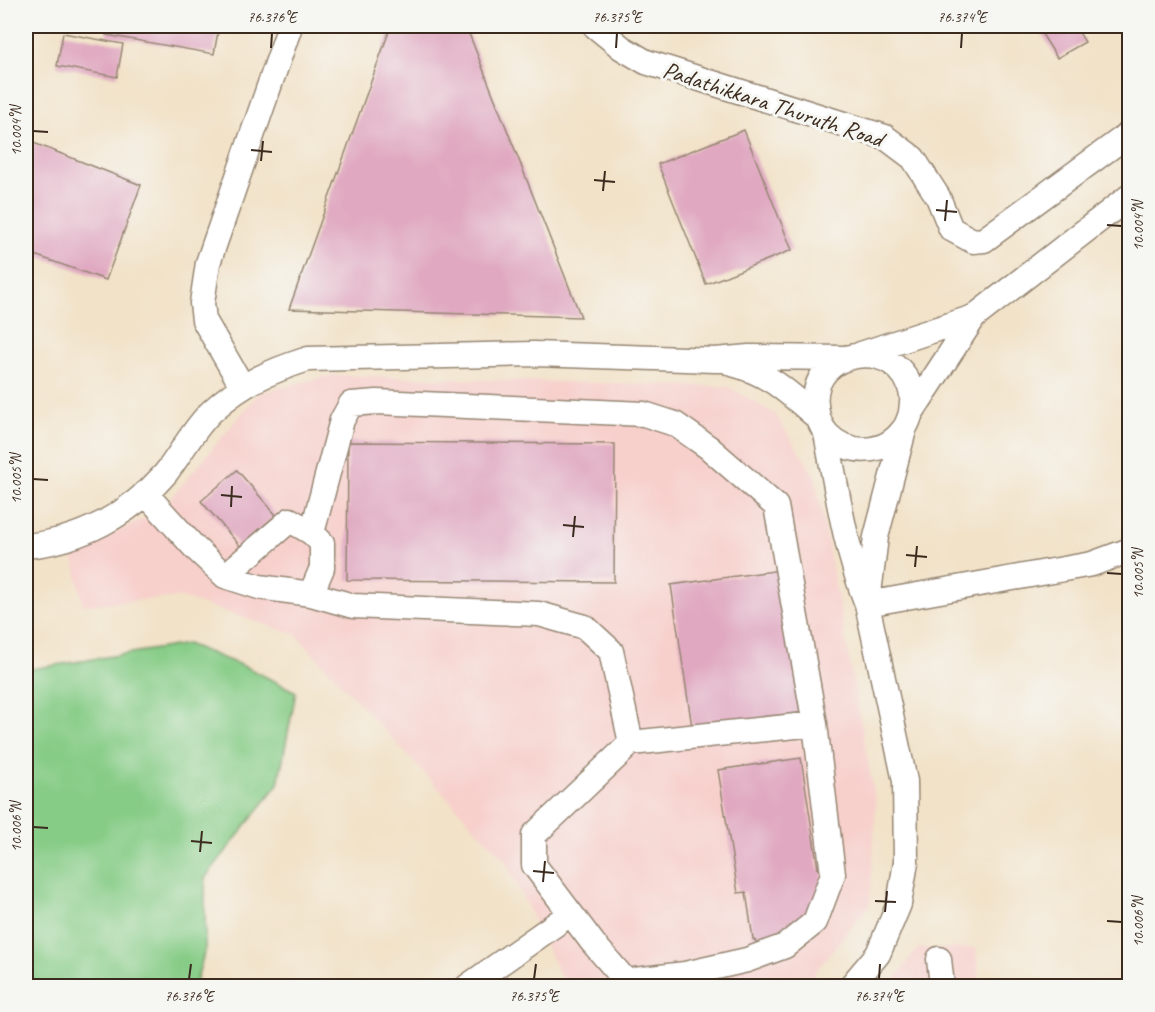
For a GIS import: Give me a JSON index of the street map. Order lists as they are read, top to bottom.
{
  "streets": {
    "street": ["Padathikkara Thuruth Road"]
  },
  "coordinates": [
    "76.376°E",
    "76.375°E",
    "76.374°E",
    "10.004°N",
    "10.005°N",
    "10.006°N"
  ]
}
